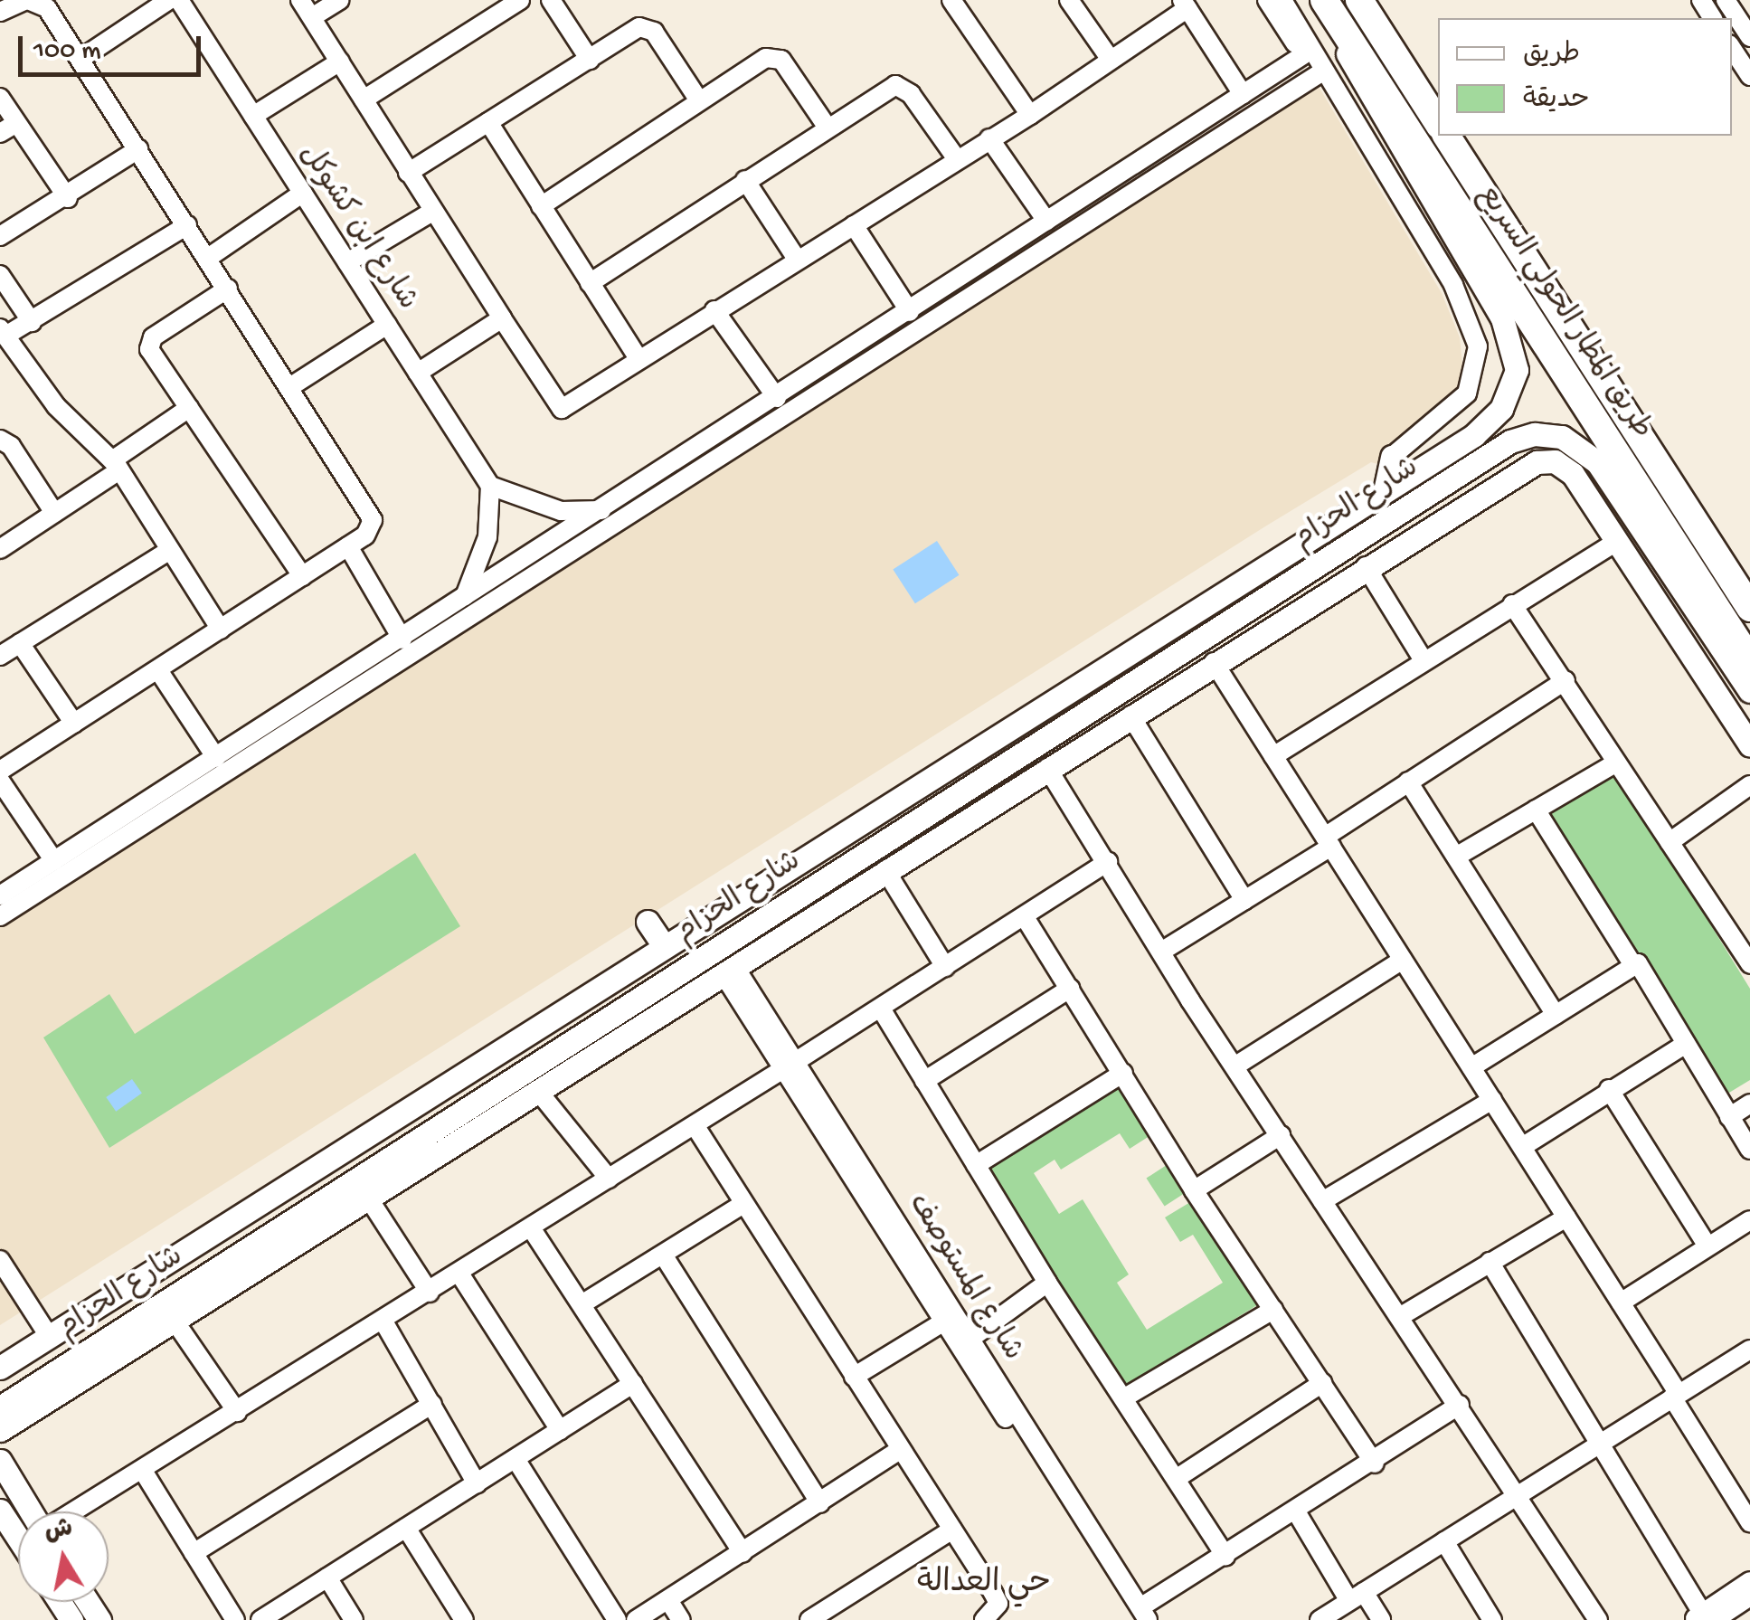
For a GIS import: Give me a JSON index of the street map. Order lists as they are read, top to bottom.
{
  "streets": {
    "highway": ["طريق المطار الحولي السريع"],
    "main road": ["شارع الحزام"],
    "street": ["شارع ابن كشوكل", "شارع المستوصف"]
  },
  "crossings": [
    ["طريق المطار الحولي السريع", "شارع الحزام"]
  ],
  "districts": ["حي العدالة"],
  "legend": ["طريق", "حديقة"],
  "scale_bar": "100 m",
  "north": "top"
}
